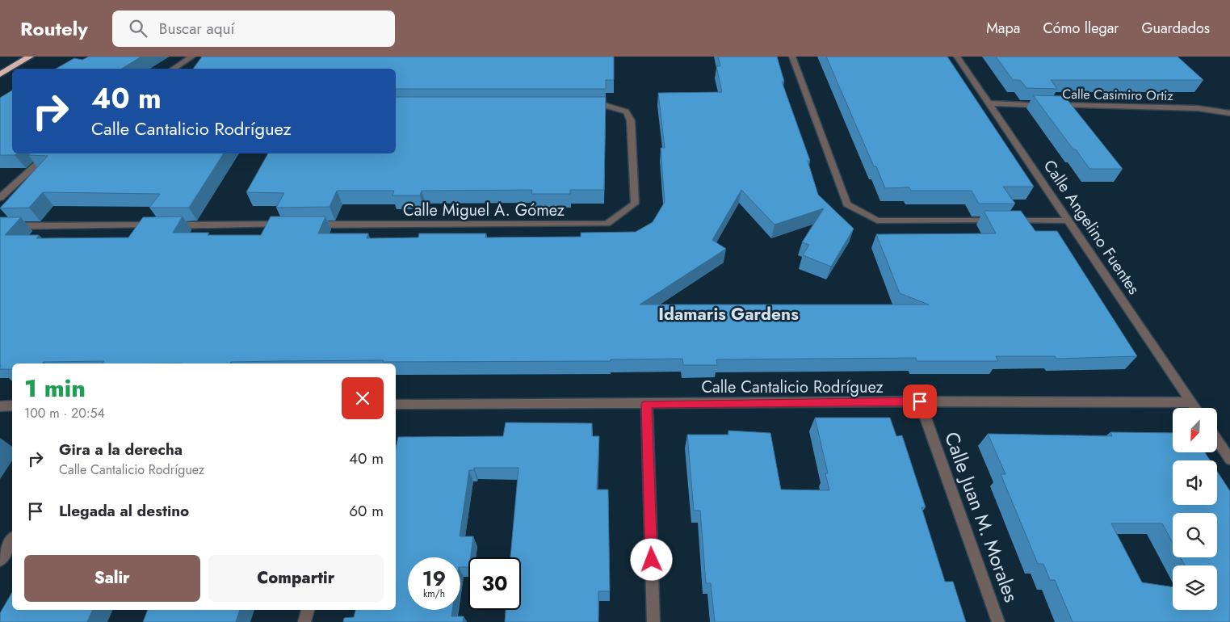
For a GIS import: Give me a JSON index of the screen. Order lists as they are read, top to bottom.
{
  "streets": {
    "street": [
      "Calle Casimiro Ortiz",
      "Calle Miguel A. Gómez",
      "Calle Angelino Fuentes",
      "Calle Cantalicio Rodríguez",
      "Calle Juan M. Morales"
    ]
  },
  "crossings": [
    ["Calle Casimiro Ortiz", "Calle Angelino Fuentes"],
    ["Calle Angelino Fuentes", "Calle Cantalicio Rodríguez"],
    ["Calle Cantalicio Rodríguez", "Calle Juan M. Morales"]
  ],
  "districts": ["Idamaris Gardens"],
  "north": "bottom left",
  "page": {
    "header": "Routely",
    "search": "Buscar aquí",
    "nav": ["Mapa", "Cómo llegar", "Guardados"],
    "turn": ["40 m", "Calle Cantalicio Rodríguez"],
    "heading": ["1 min", "100 m · 20:54"],
    "list": [
      {
        "name": "Gira a la derecha",
        "note": "Calle Cantalicio Rodríguez",
        "value": "40 m"
      },
      {
        "name": "Llegada al destino",
        "value": "60 m"
      }
    ],
    "buttons": ["Salir", "Compartir"],
    "speed": "19 km/h",
    "limit": "30"
  }
}
